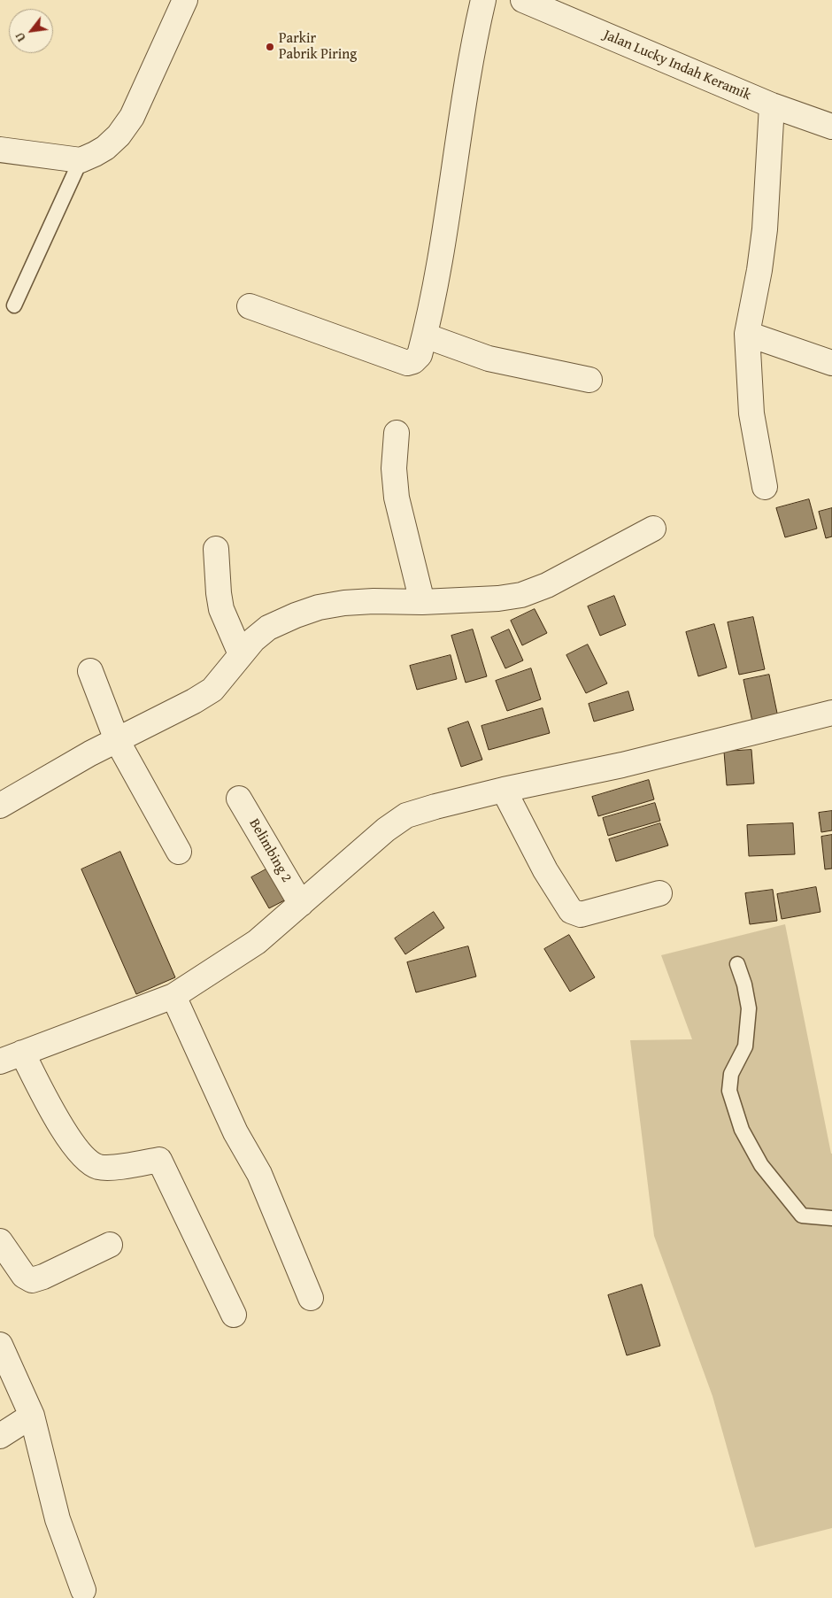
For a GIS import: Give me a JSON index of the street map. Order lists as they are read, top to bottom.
{
  "streets": {
    "street": ["Jalan Lucky Indah Keramik", "Belimbing 2"]
  },
  "places": ["Parkir Pabrik Piring"],
  "north": "bottom left"
}
